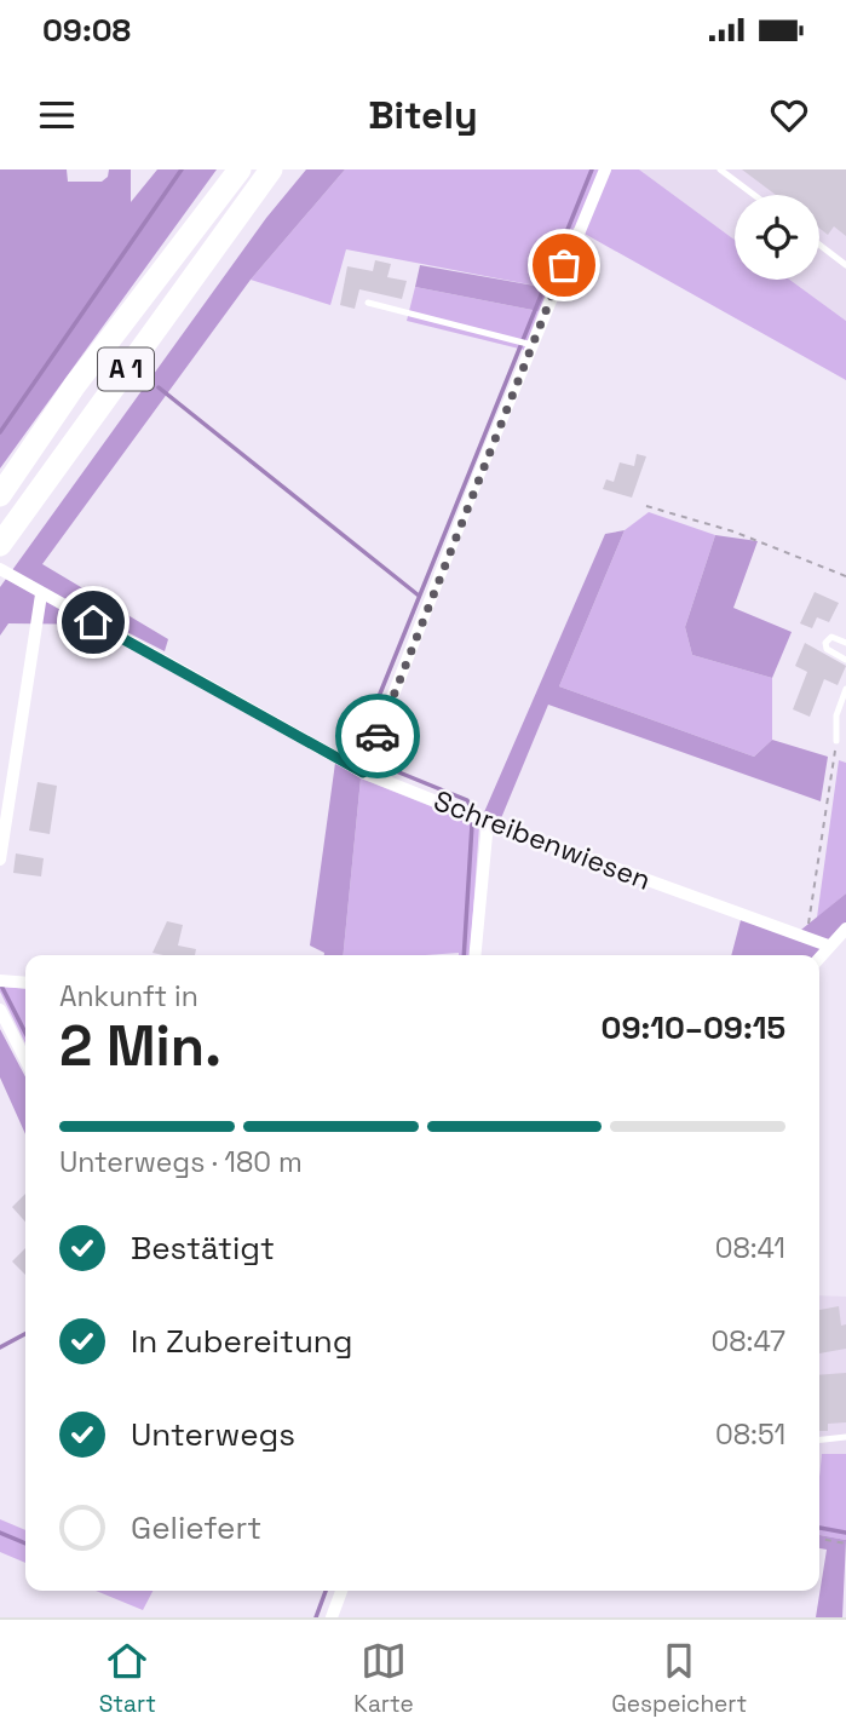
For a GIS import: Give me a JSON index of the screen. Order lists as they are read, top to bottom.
{
  "streets": {
    "highway": ["A 1"],
    "street": ["Schreibenwiesen"]
  },
  "page": {
    "status": "09:08",
    "header": "Bitely",
    "heading": ["2 Min.", "Ankunft in", "09:10–09:15"],
    "bar": "Unterwegs · 180 m",
    "list": [
      ["Bestätigt", "08:41"],
      ["In Zubereitung", "08:47"],
      ["Unterwegs", "08:51"],
      "Geliefert"
    ],
    "tabs": ["Start", "Karte", "Gespeichert"]
  }
}
